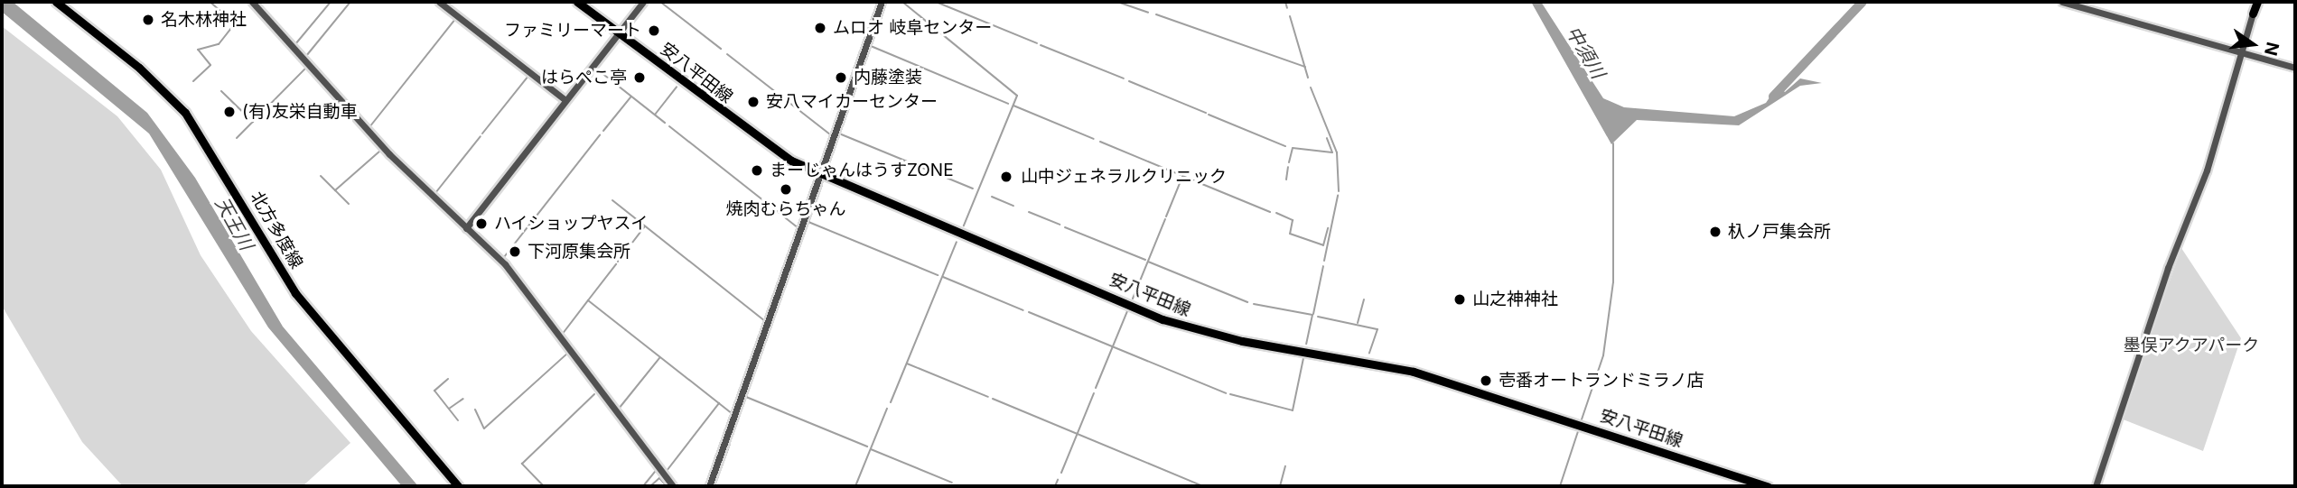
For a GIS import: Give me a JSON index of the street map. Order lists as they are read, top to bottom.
{
  "streets": {
    "main road": ["安八平田線", "北方多度線"]
  },
  "water": ["中須川", "天王川"],
  "parks": ["墨俣アクアパーク"],
  "places": [
    "名木林神社",
    "ムロオ 岐阜センター",
    "ファミリーマート",
    "はらぺこ亭",
    "内藤塗装",
    "安八マイカーセンター",
    "(有)友栄自動車",
    "まーじゃんはうすZONE",
    "山中ジェネラルクリニック",
    "焼肉むらちゃん",
    "ハイショップヤスイ",
    "杁ノ戸集会所",
    "下河原集会所",
    "山之神神社",
    "壱番オートランドミラノ店"
  ],
  "north": "right"
}
